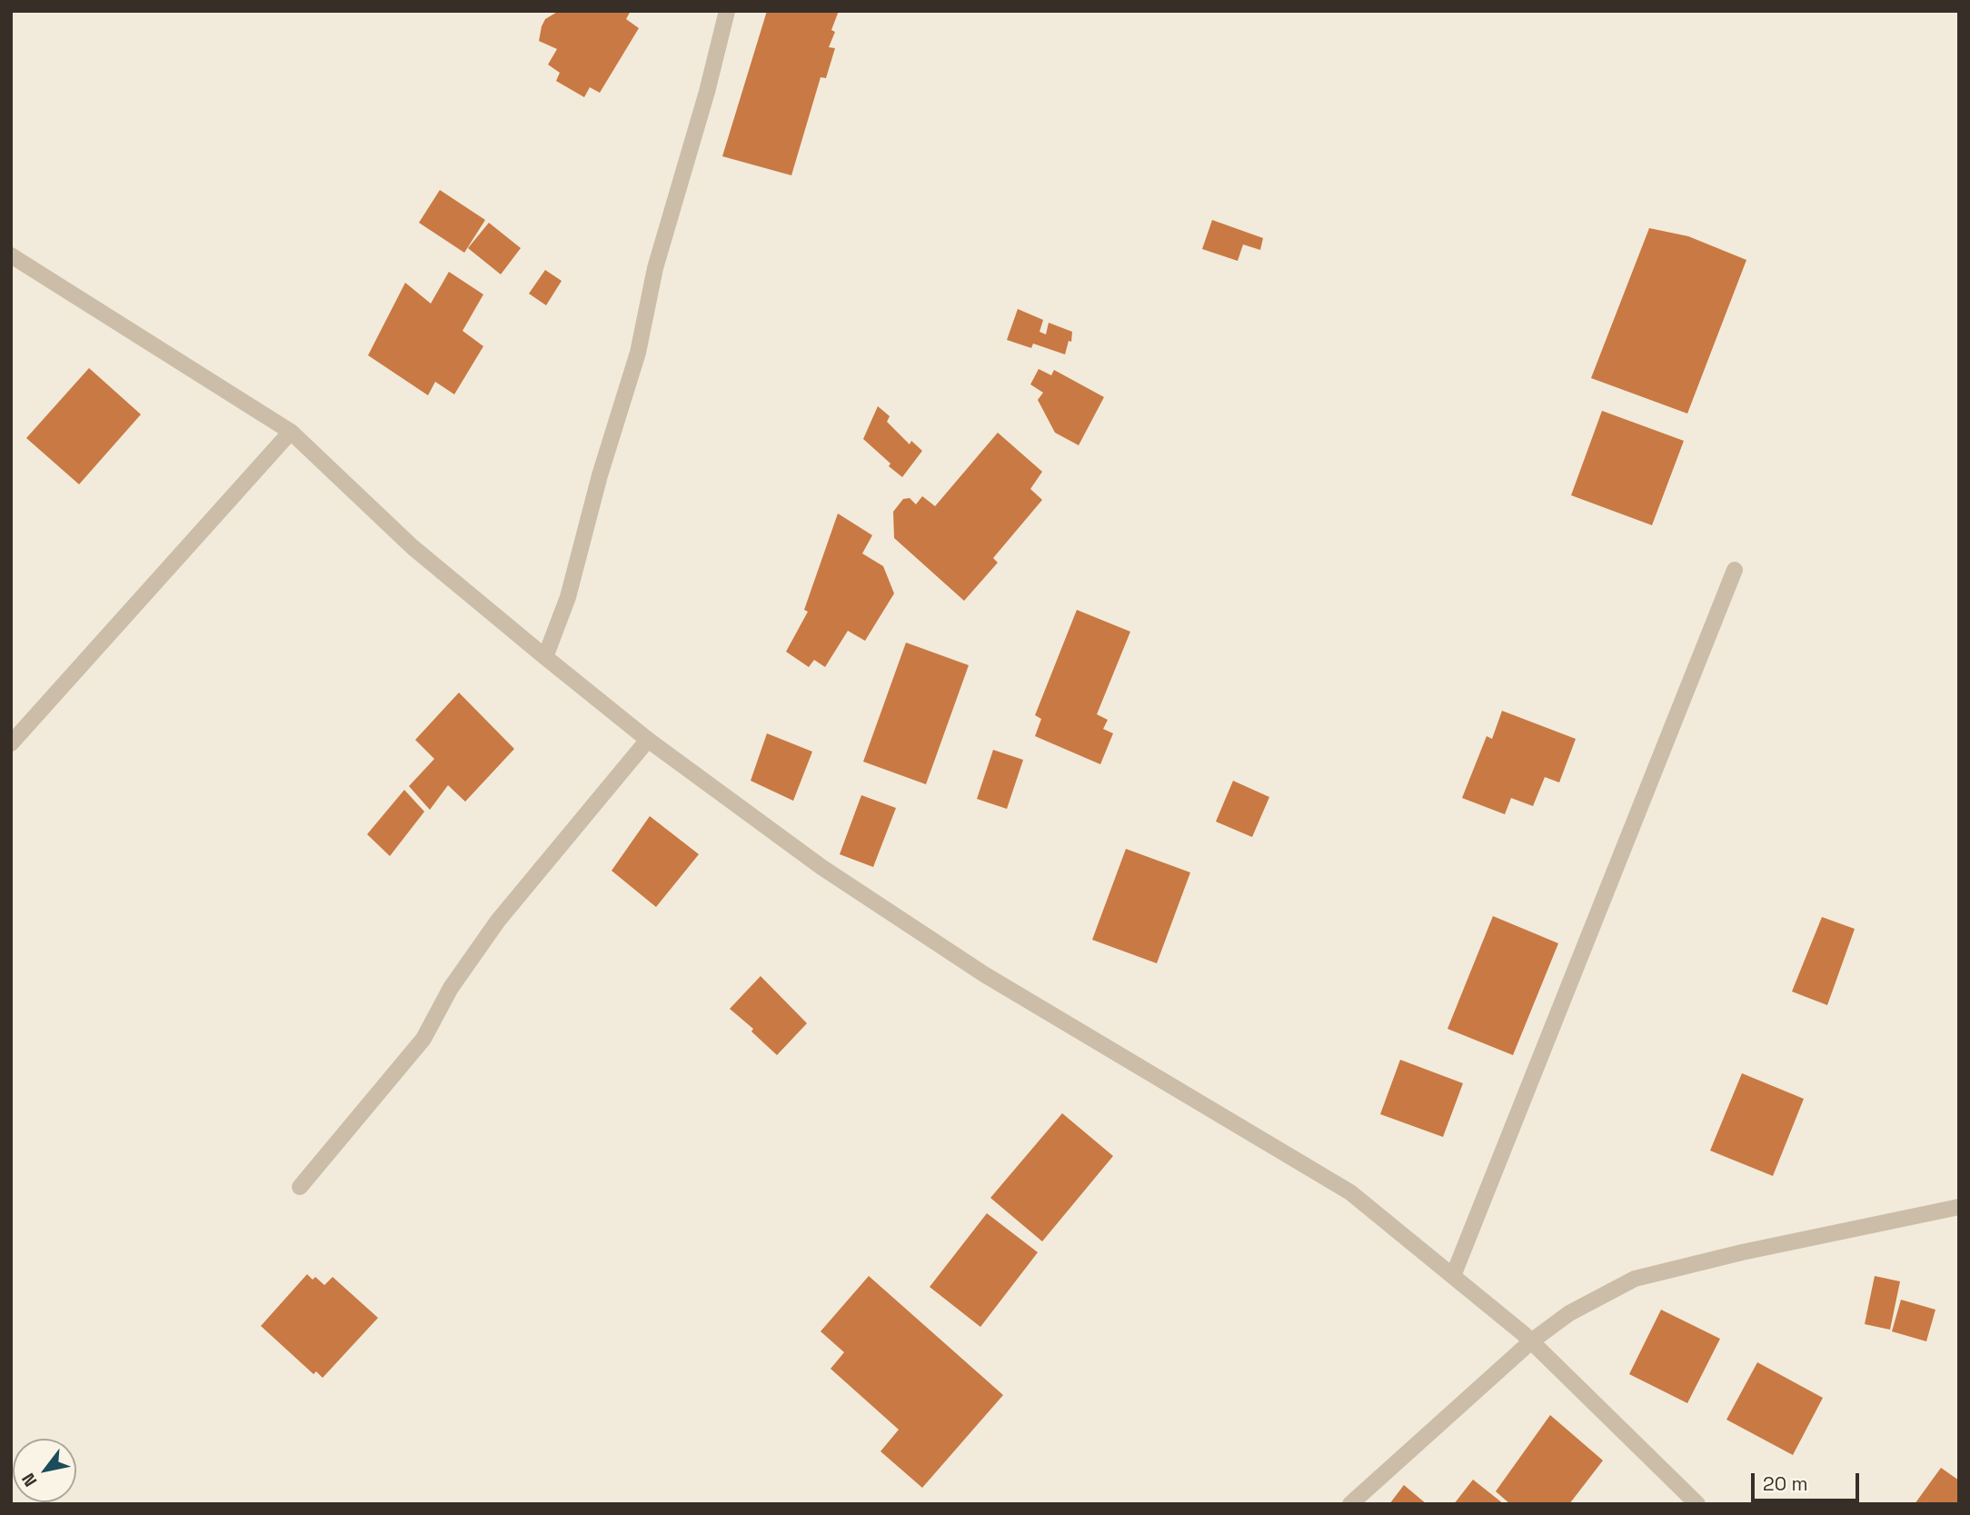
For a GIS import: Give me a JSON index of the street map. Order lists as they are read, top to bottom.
{
  "scale_bar": "20 m",
  "north": "bottom left"
}
